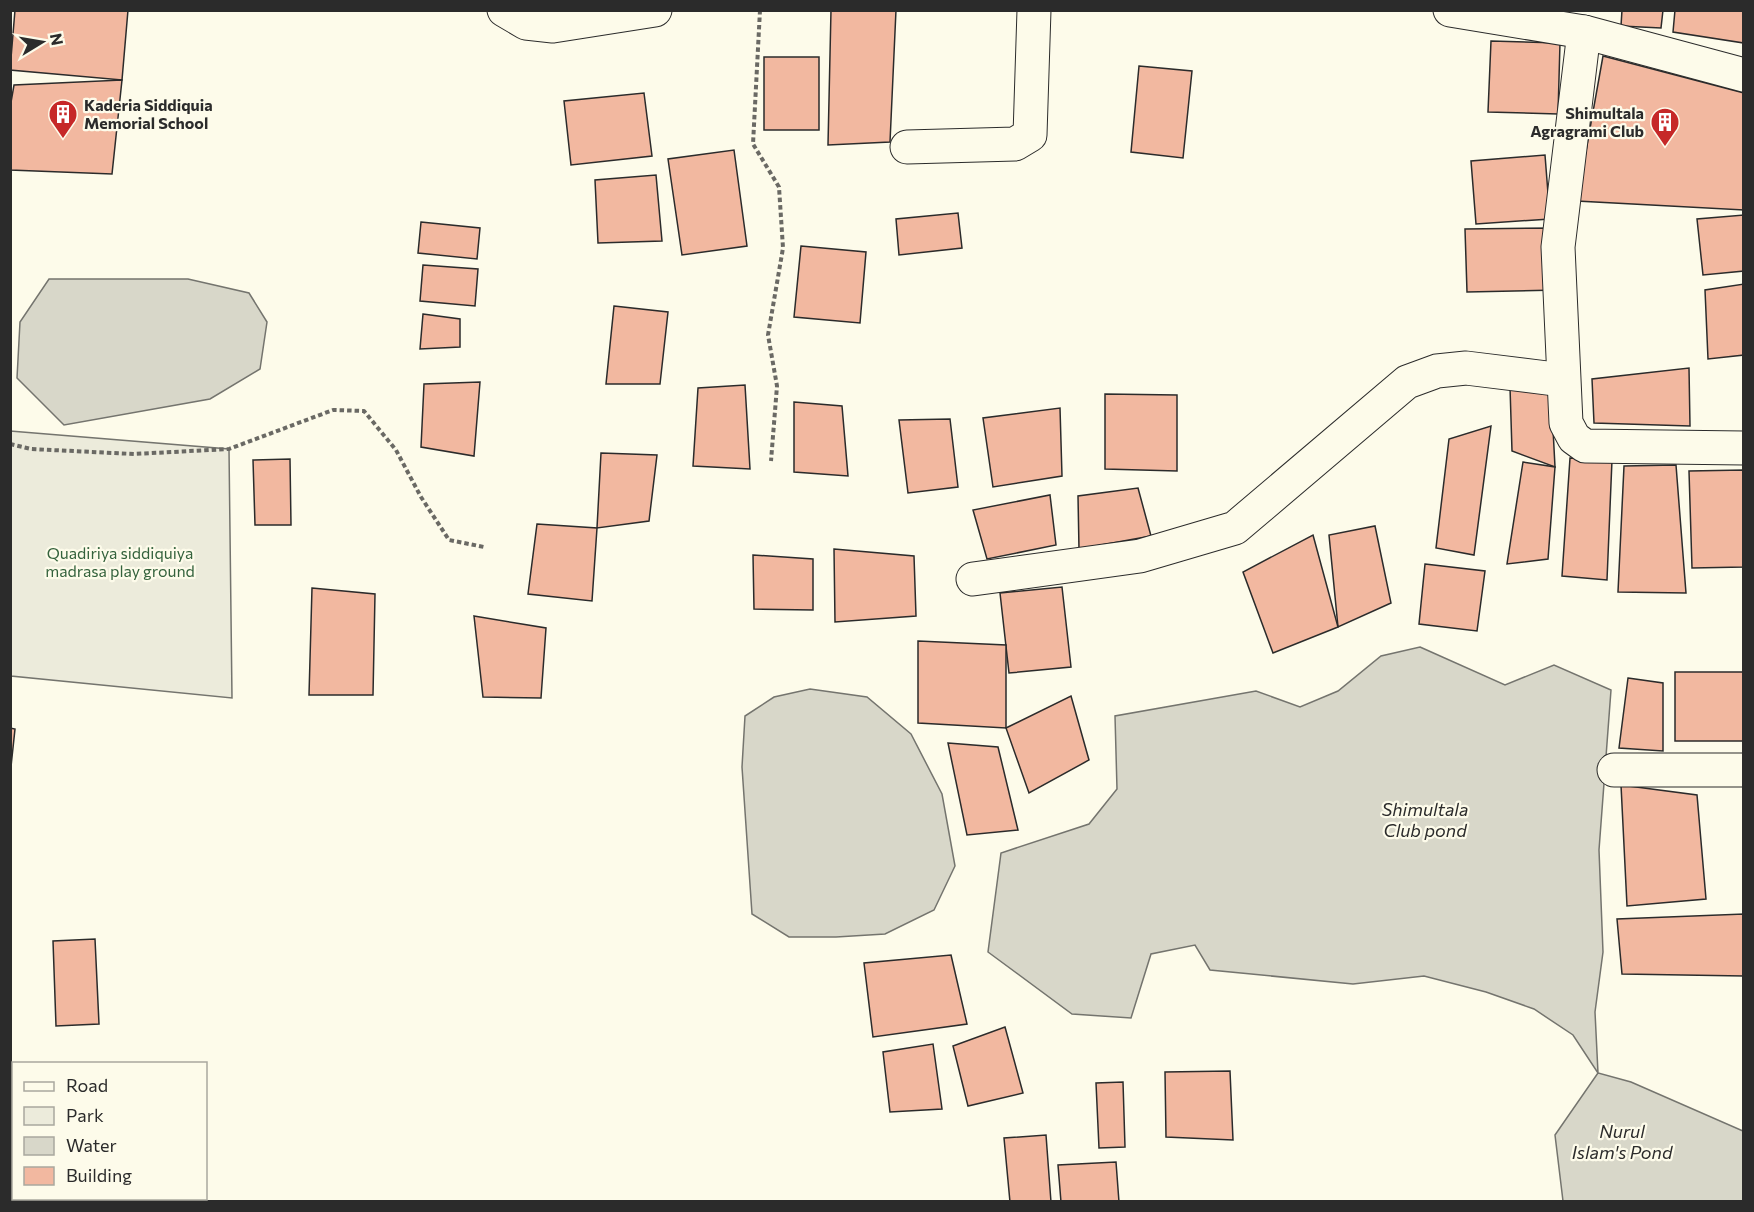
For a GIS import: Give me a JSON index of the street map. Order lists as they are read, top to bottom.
{
  "water": ["Shimultala Club pond", "Nurul Islam's Pond"],
  "parks": ["Quadiriya siddiquiya madrasa play ground"],
  "places": {
    "building": ["Kaderia Siddiquia Memorial School", "Shimultala Agragrami Club"]
  },
  "legend": [
    "Road",
    "Park",
    "Water",
    "Building"
  ],
  "north": "right"
}
